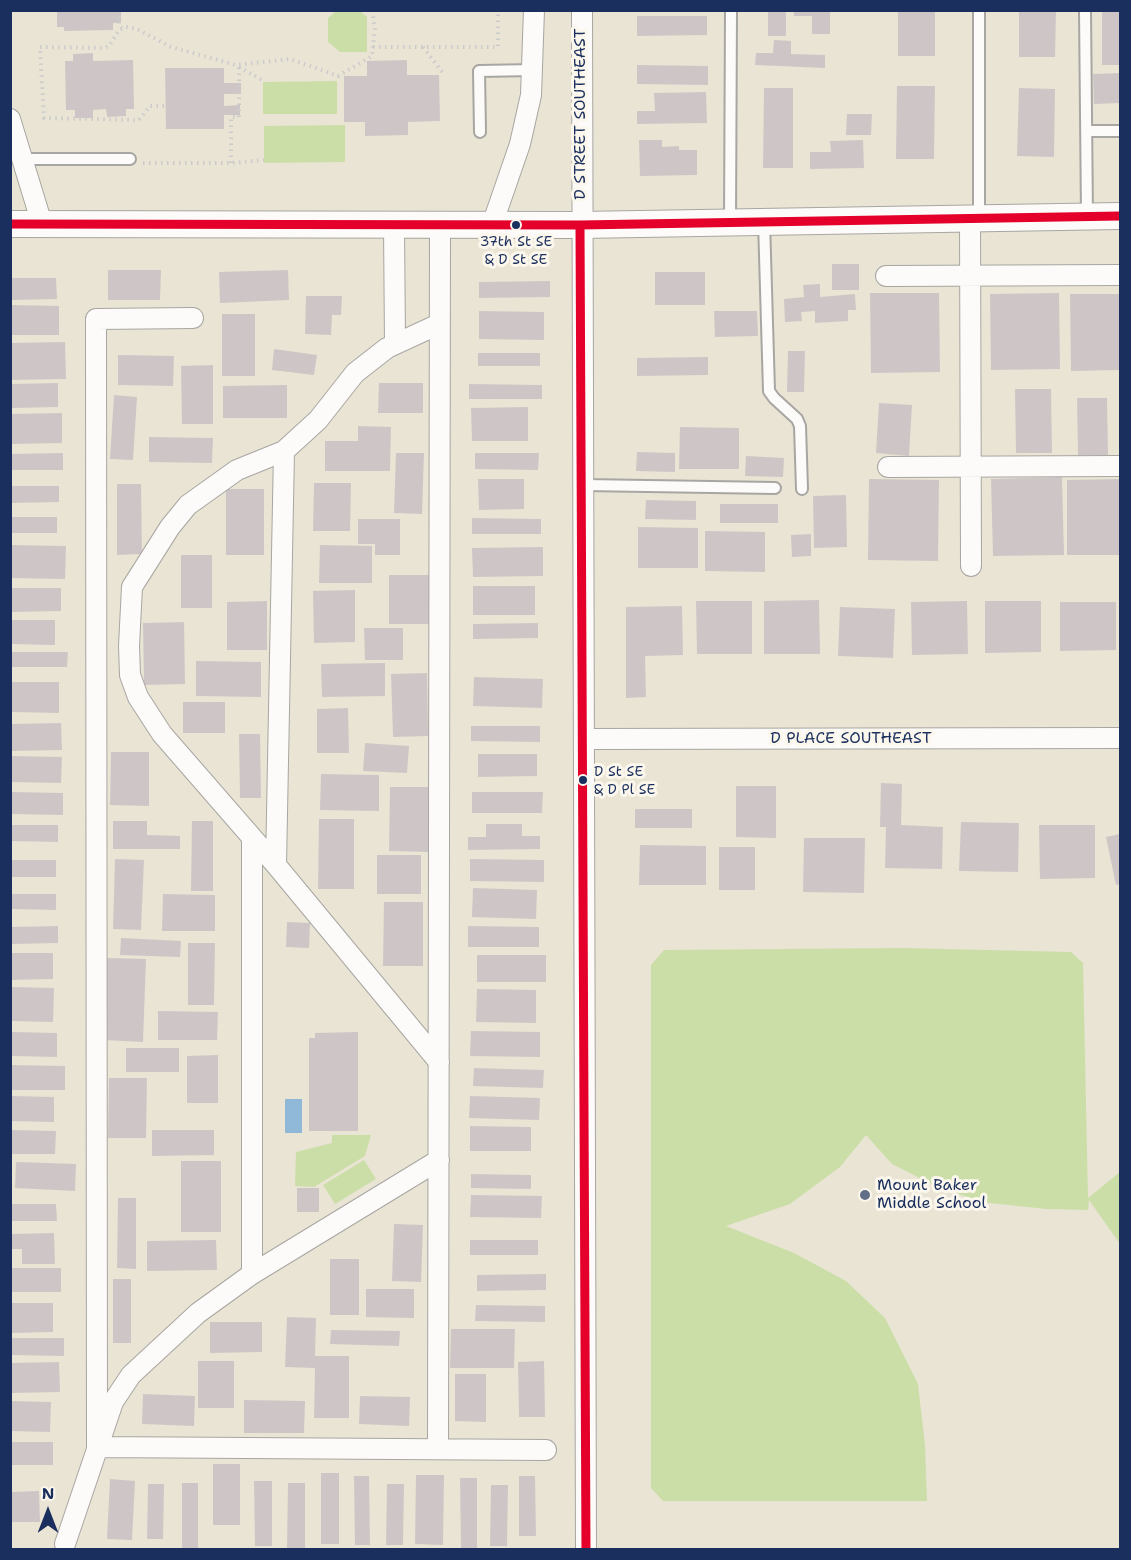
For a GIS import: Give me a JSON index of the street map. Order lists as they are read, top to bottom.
{
  "streets": {
    "street": ["D STREET SOUTHEAST", "D PLACE SOUTHEAST"]
  },
  "crossings": [
    ["D STREET SOUTHEAST", "D PLACE SOUTHEAST"]
  ],
  "places": ["37th St SE & D St SE", "D St SE & D Pl SE", "Mount Baker Middle School"],
  "north": "top"
}
